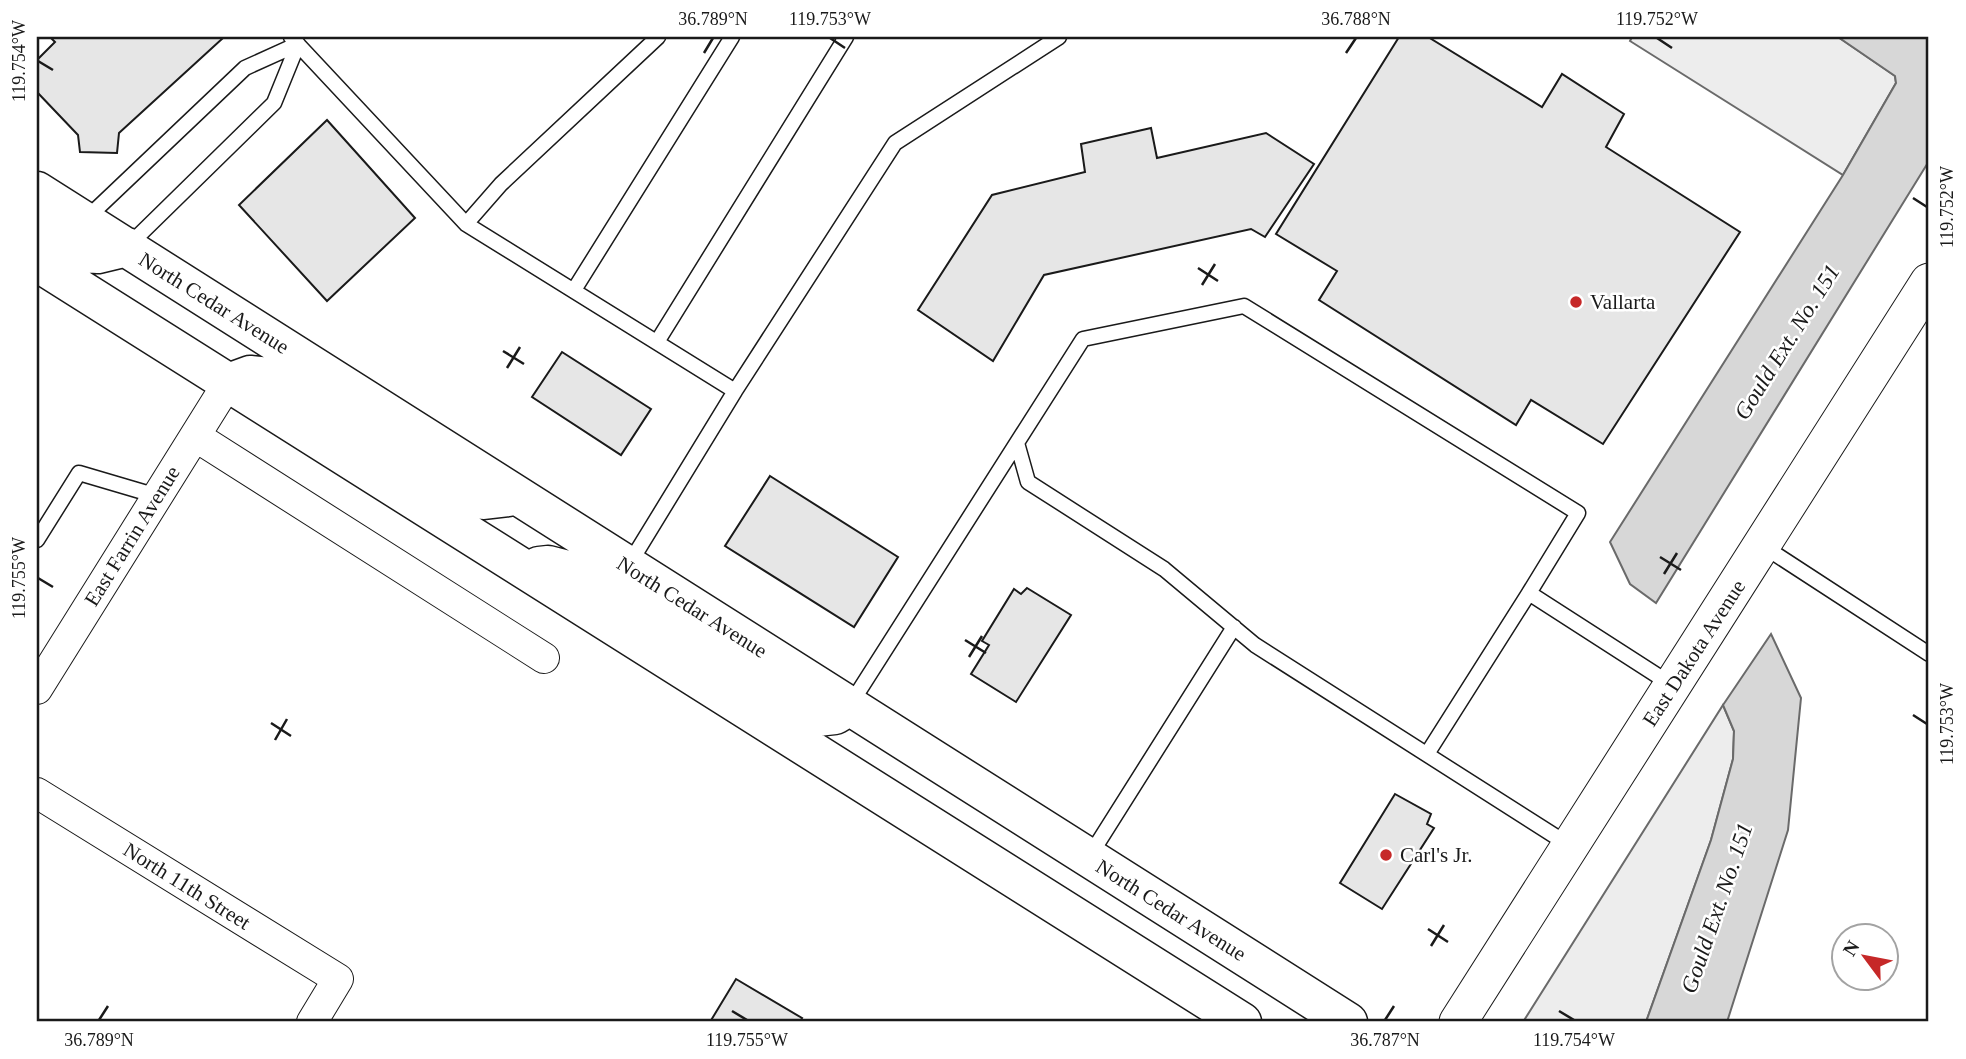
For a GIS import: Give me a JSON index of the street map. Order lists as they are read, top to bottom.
{
  "streets": {
    "main road": ["North Cedar Avenue"],
    "street": ["East Farrin Avenue", "East Dakota Avenue", "North 11th Street"]
  },
  "water": ["Gould Ext. No. 151"],
  "places": ["Vallarta", "Carl's Jr."],
  "north": "top left",
  "coordinates": [
    "36.789°N",
    "119.753°W",
    "36.788°N",
    "119.752°W",
    "119.754°W",
    "119.755°W",
    "36.787°N"
  ]
}
